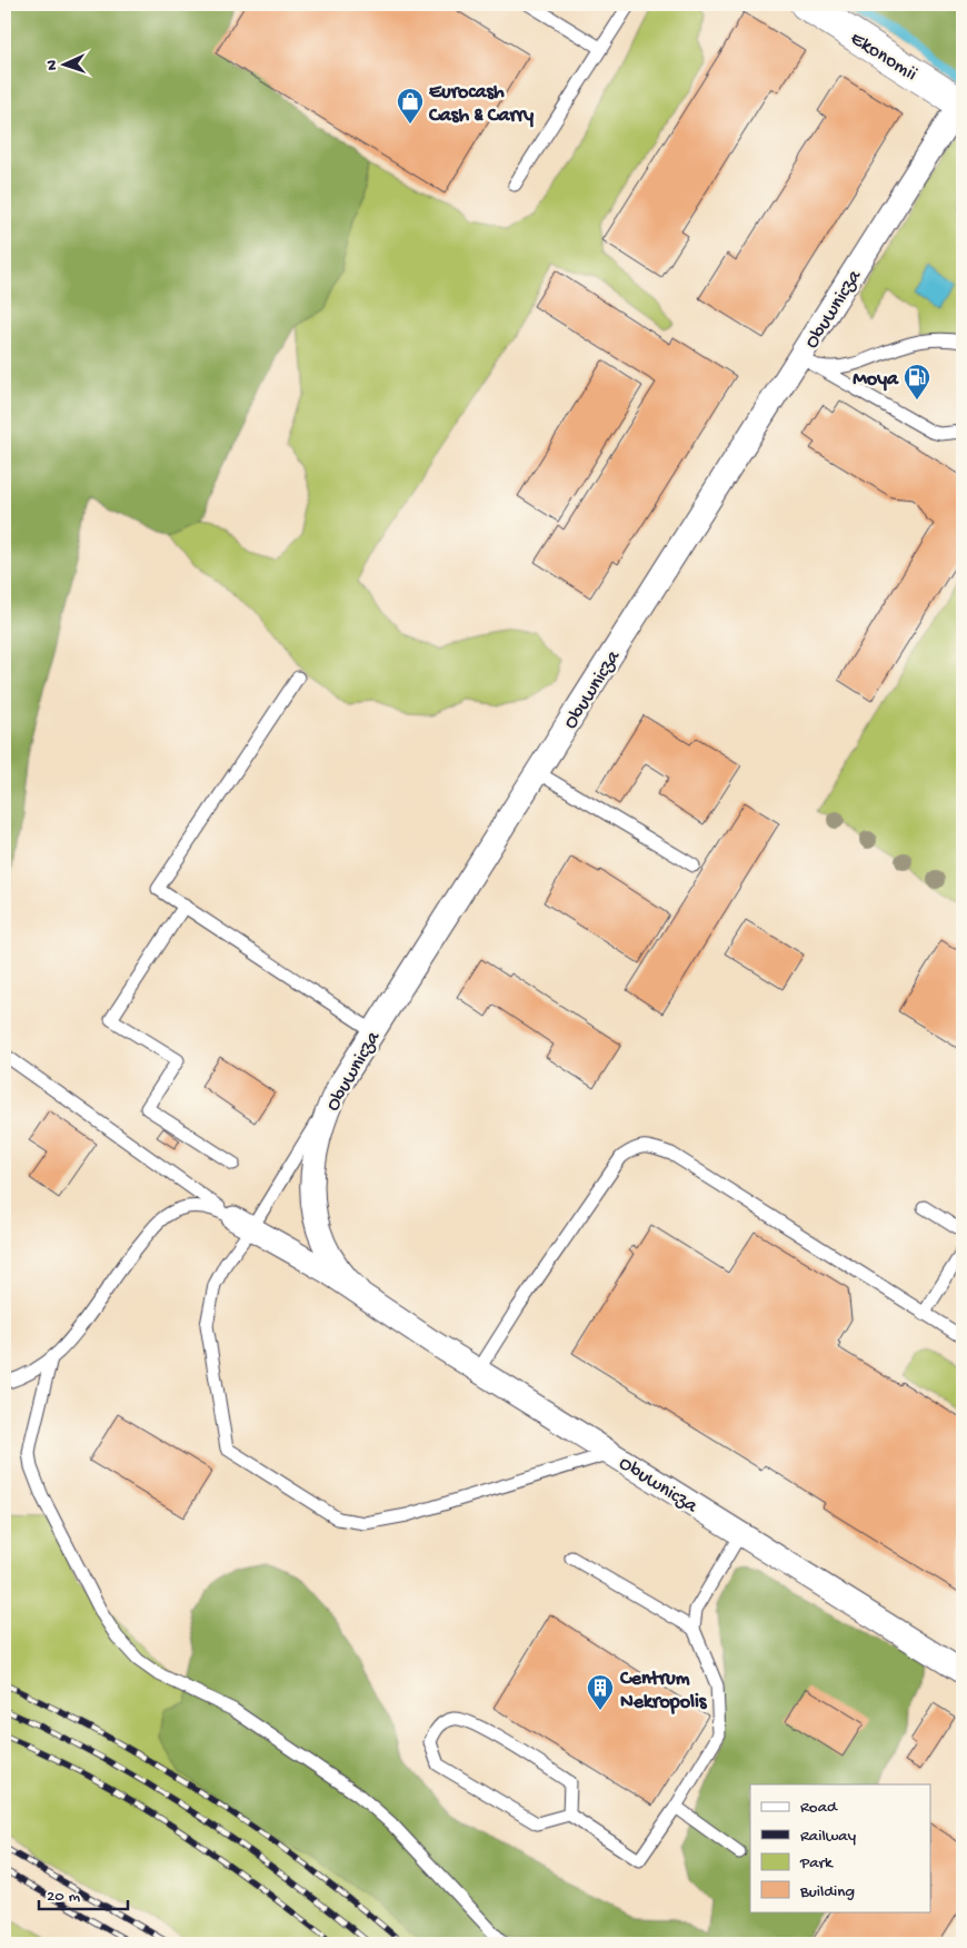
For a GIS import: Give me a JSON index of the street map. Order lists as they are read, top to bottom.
{
  "streets": {
    "street": ["Ekonomii", "Obuwnicza"]
  },
  "crossings": [
    ["Ekonomii", "Obuwnicza"]
  ],
  "places": {
    "shop": ["Eurocash Cash & Carry"],
    "fuel station": ["Moya"],
    "building": ["Centrum Nekropolis"]
  },
  "legend": [
    "Road",
    "Railway",
    "Park",
    "Building"
  ],
  "scale_bar": "20 m",
  "north": "left"
}
